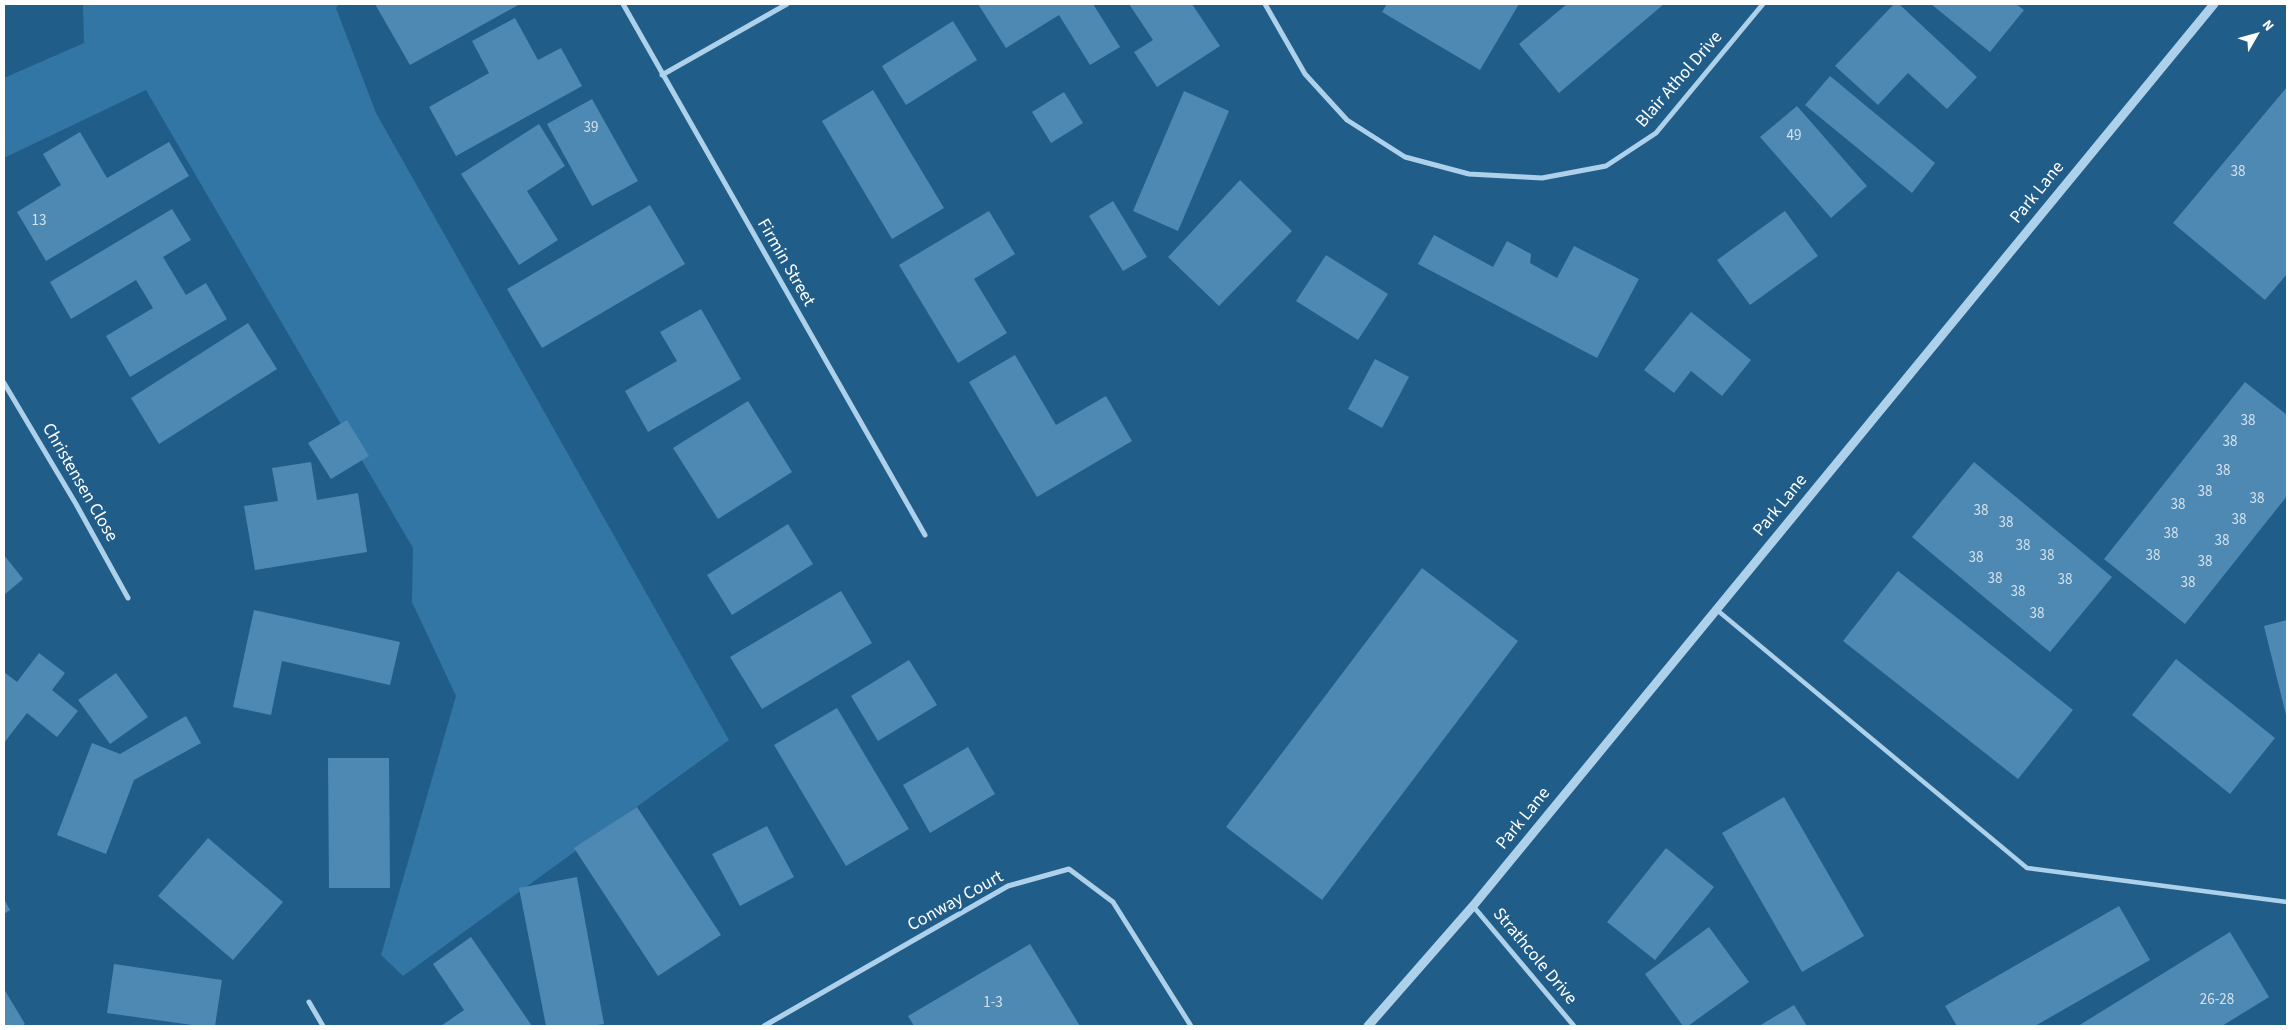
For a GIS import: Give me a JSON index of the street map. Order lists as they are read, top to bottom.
{
  "streets": {
    "street": [
      "Blair Athol Drive",
      "Park Lane",
      "Firmin Street",
      "Christensen Close",
      "Conway Court",
      "Strathcole Drive"
    ]
  },
  "crossings": [
    ["Park Lane", "Strathcole Drive"]
  ],
  "house_numbers": [
    "39",
    "49",
    "38",
    "13",
    "38",
    "38",
    "38",
    "38",
    "38",
    "38",
    "38",
    "38",
    "38",
    "38",
    "38",
    "38",
    "38",
    "38",
    "38",
    "38",
    "38",
    "38",
    "38",
    "38",
    "38",
    "26-28",
    "1-3"
  ],
  "north": "top right"
}
